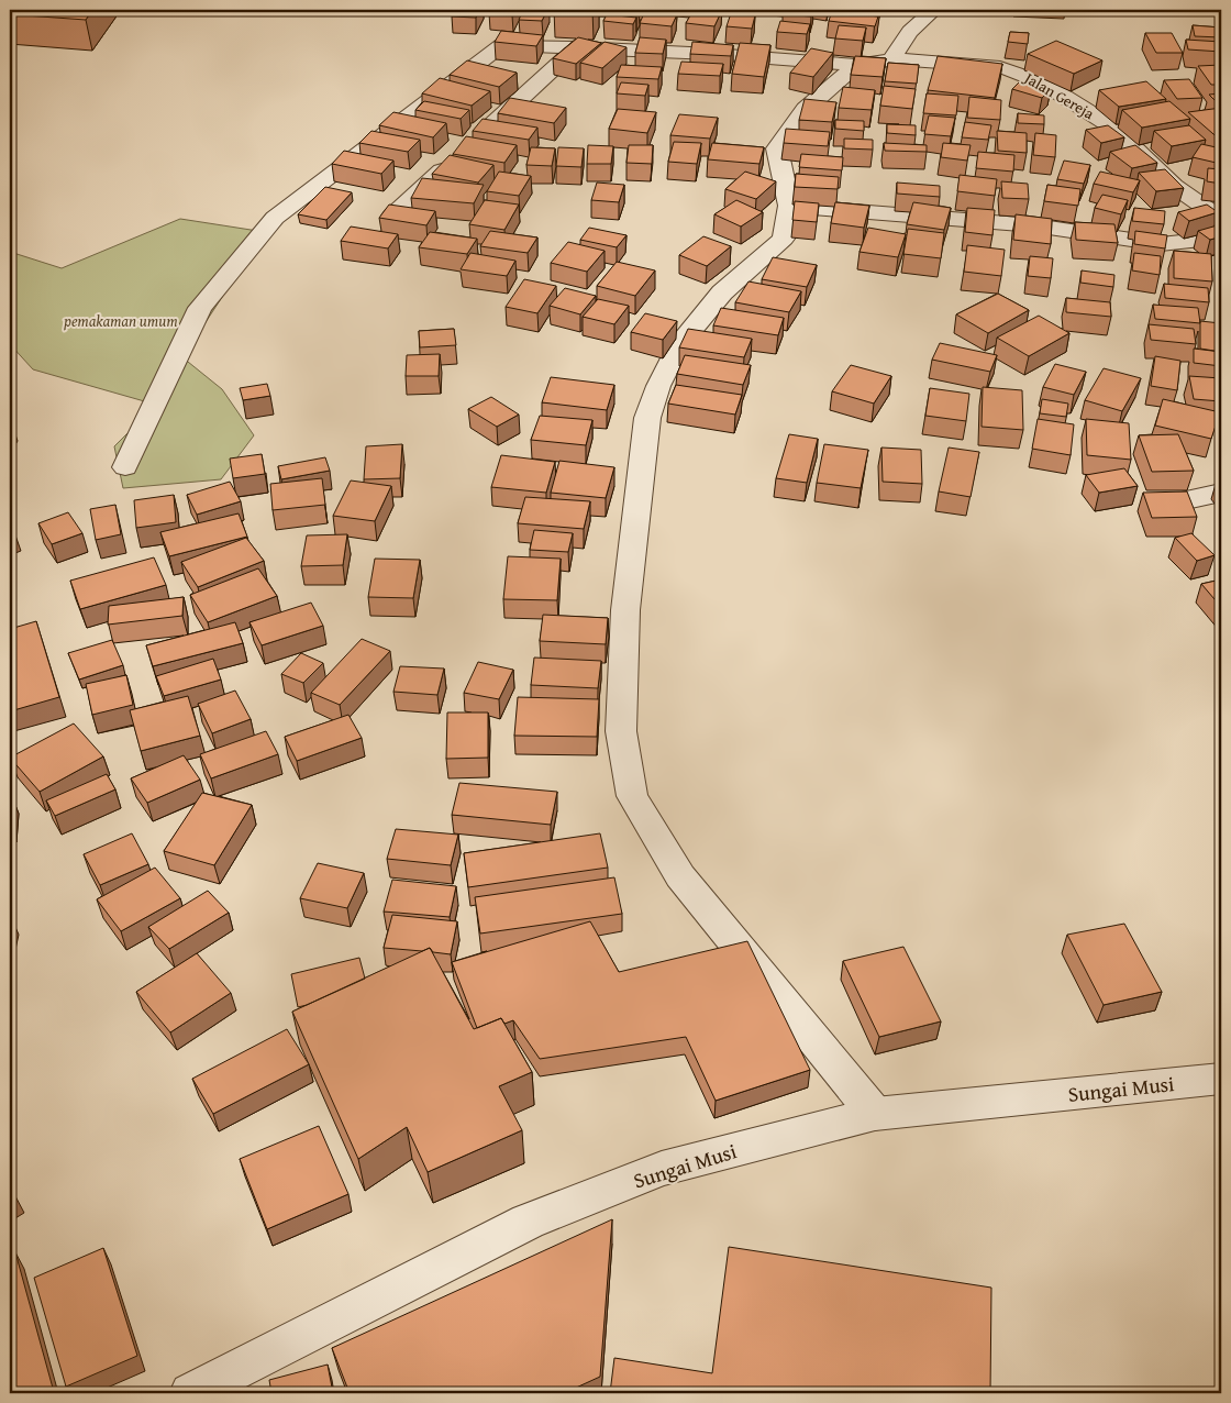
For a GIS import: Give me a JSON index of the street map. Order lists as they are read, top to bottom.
{
  "streets": {
    "street": ["Jalan Gereja", "Sungai Musi"]
  },
  "parks": ["pemakaman umum"]
}
